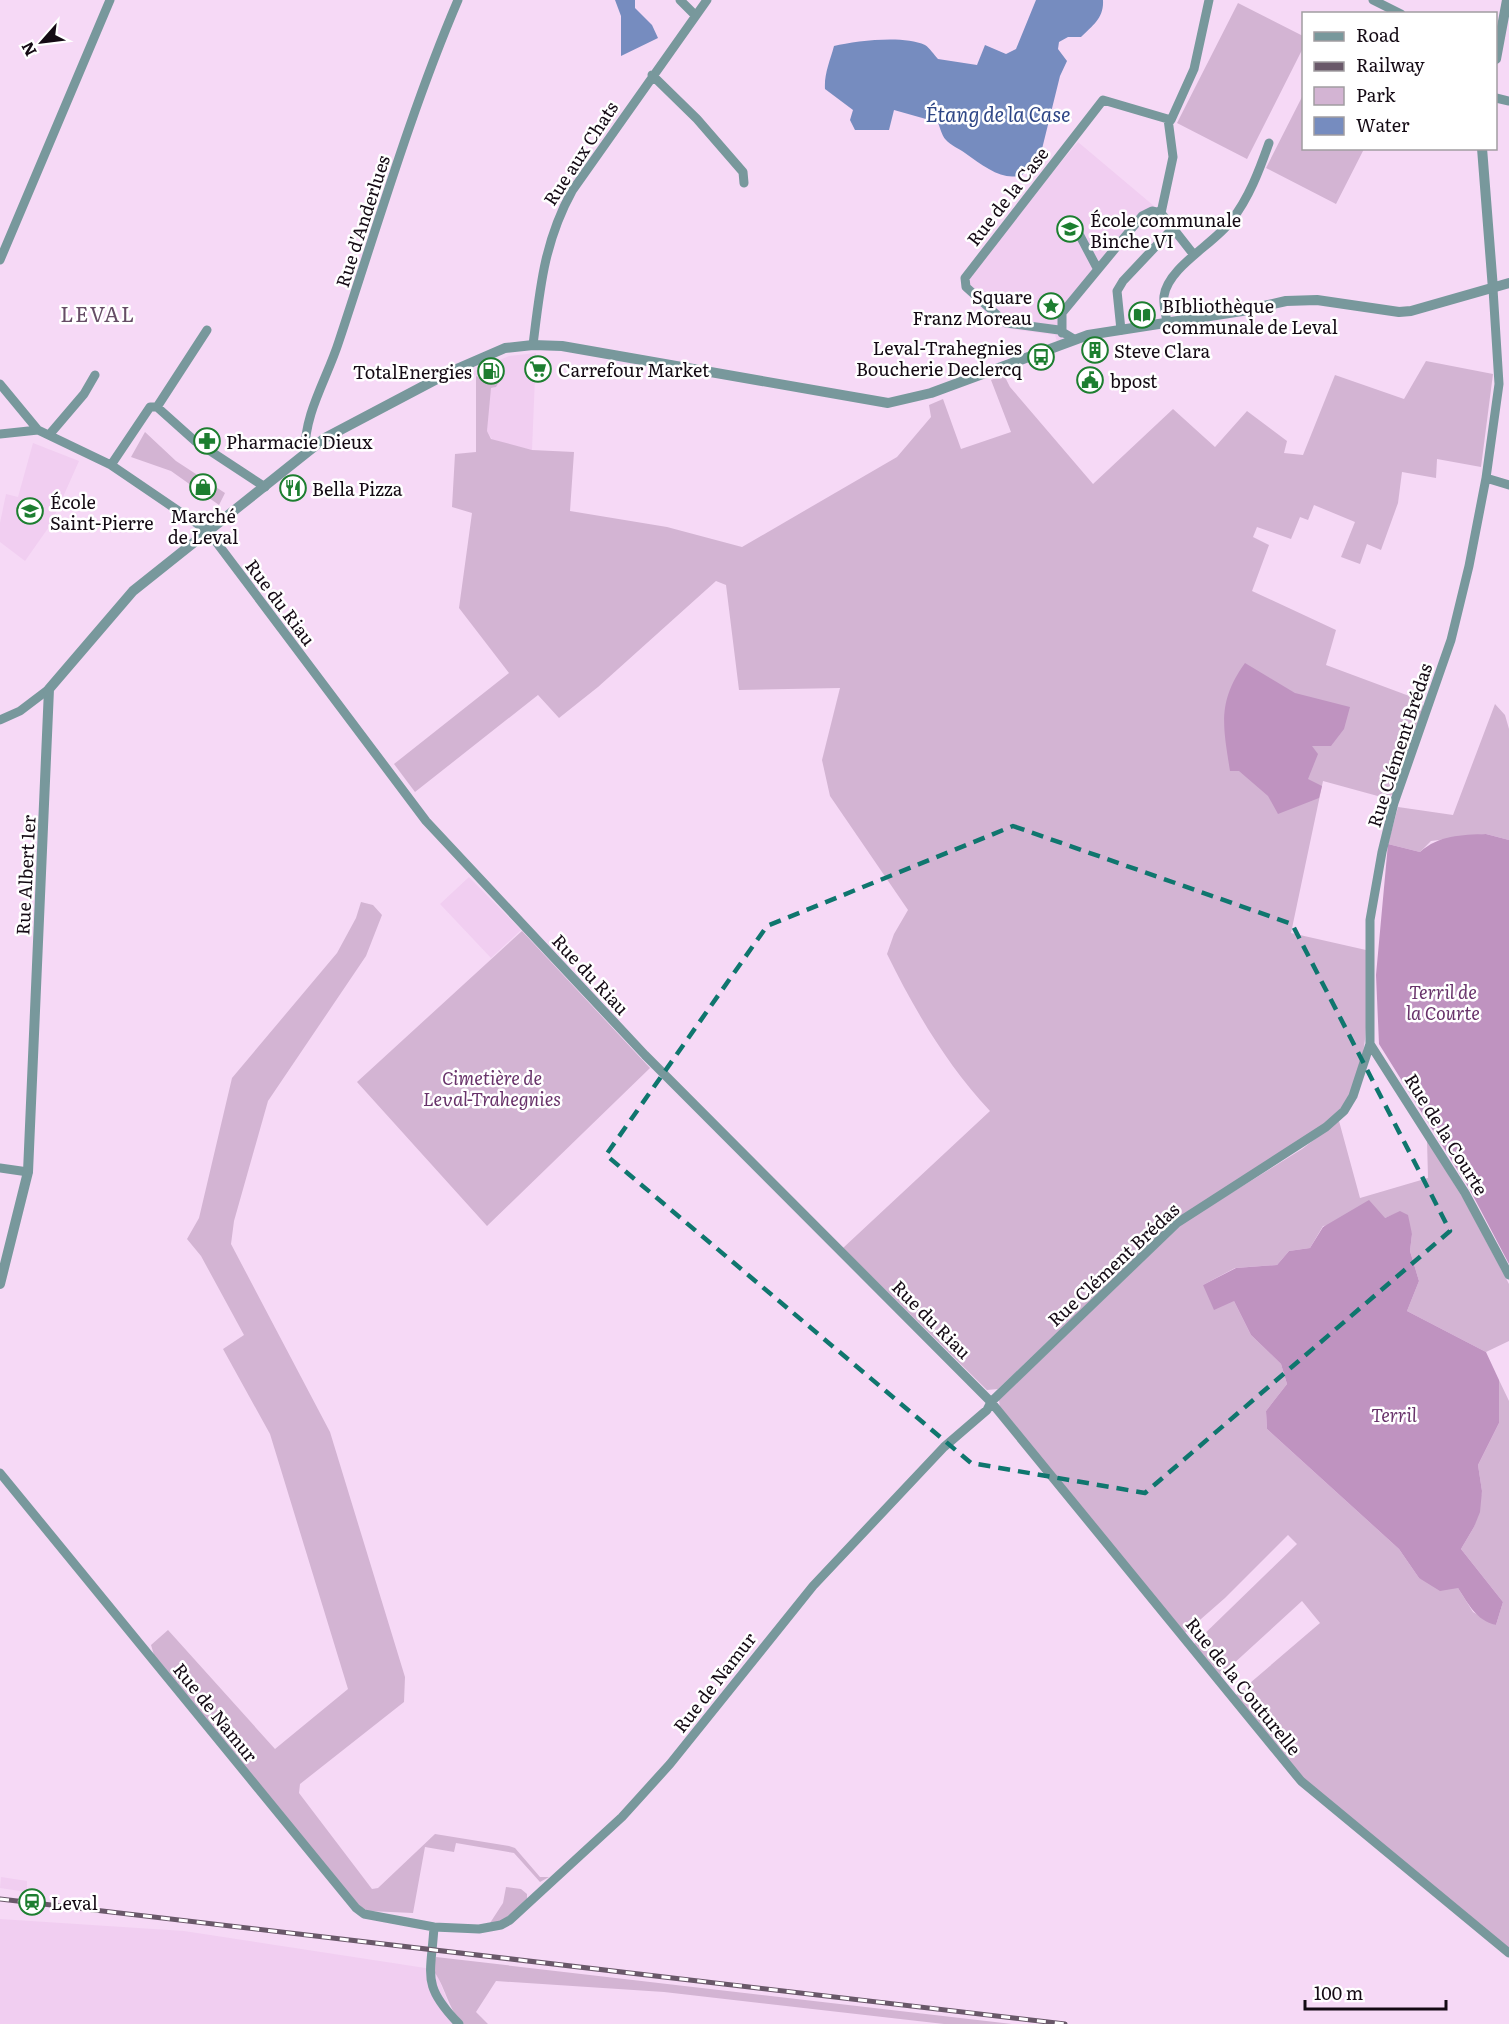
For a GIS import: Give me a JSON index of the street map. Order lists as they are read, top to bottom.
{
  "streets": {
    "street": [
      "Rue aux Chats",
      "Rue de la Case",
      "Rue d'Anderlues",
      "Rue du Riau",
      "Rue Clément Brédas",
      "Rue Albert 1er",
      "Rue de la Courte",
      "Rue de Namur",
      "Rue de la Couturelle"
    ]
  },
  "crossings": [
    ["Rue du Riau", "Rue Clément Brédas"],
    ["Rue du Riau", "Rue de Namur"],
    ["Rue du Riau", "Rue de la Couturelle"],
    ["Rue Clément Brédas", "Rue de la Courte"],
    ["Rue Clément Brédas", "Rue de Namur"],
    ["Rue Clément Brédas", "Rue de la Couturelle"],
    ["Rue de Namur", "Rue de la Couturelle"]
  ],
  "districts": ["LEVAL"],
  "water": ["Étang de la Case"],
  "parks": ["Terril de la Courte", "Cimetière de Leval-Trahegnies", "Terril"],
  "places": {
    "school or university": ["École communale Binche VI", "École Saint-Pierre"],
    "place": ["Square Franz Moreau"],
    "library": ["BIbliothèque communale de Leval"],
    "building": ["Steve Clara"],
    "bus stop": ["Leval-Trahegnies Boucherie Declercq"],
    "supermarket": ["Carrefour Market"],
    "fuel station": ["TotalEnergies"],
    "public building": ["bpost"],
    "pharmacy": ["Pharmacie Dieux"],
    "shop": ["Marché de Leval"],
    "restaurant": ["Bella Pizza"],
    "station": ["Leval"]
  },
  "legend": [
    "Road",
    "Railway",
    "Park",
    "Water"
  ],
  "scale_bar": "100 m",
  "north": "bottom left"
}
